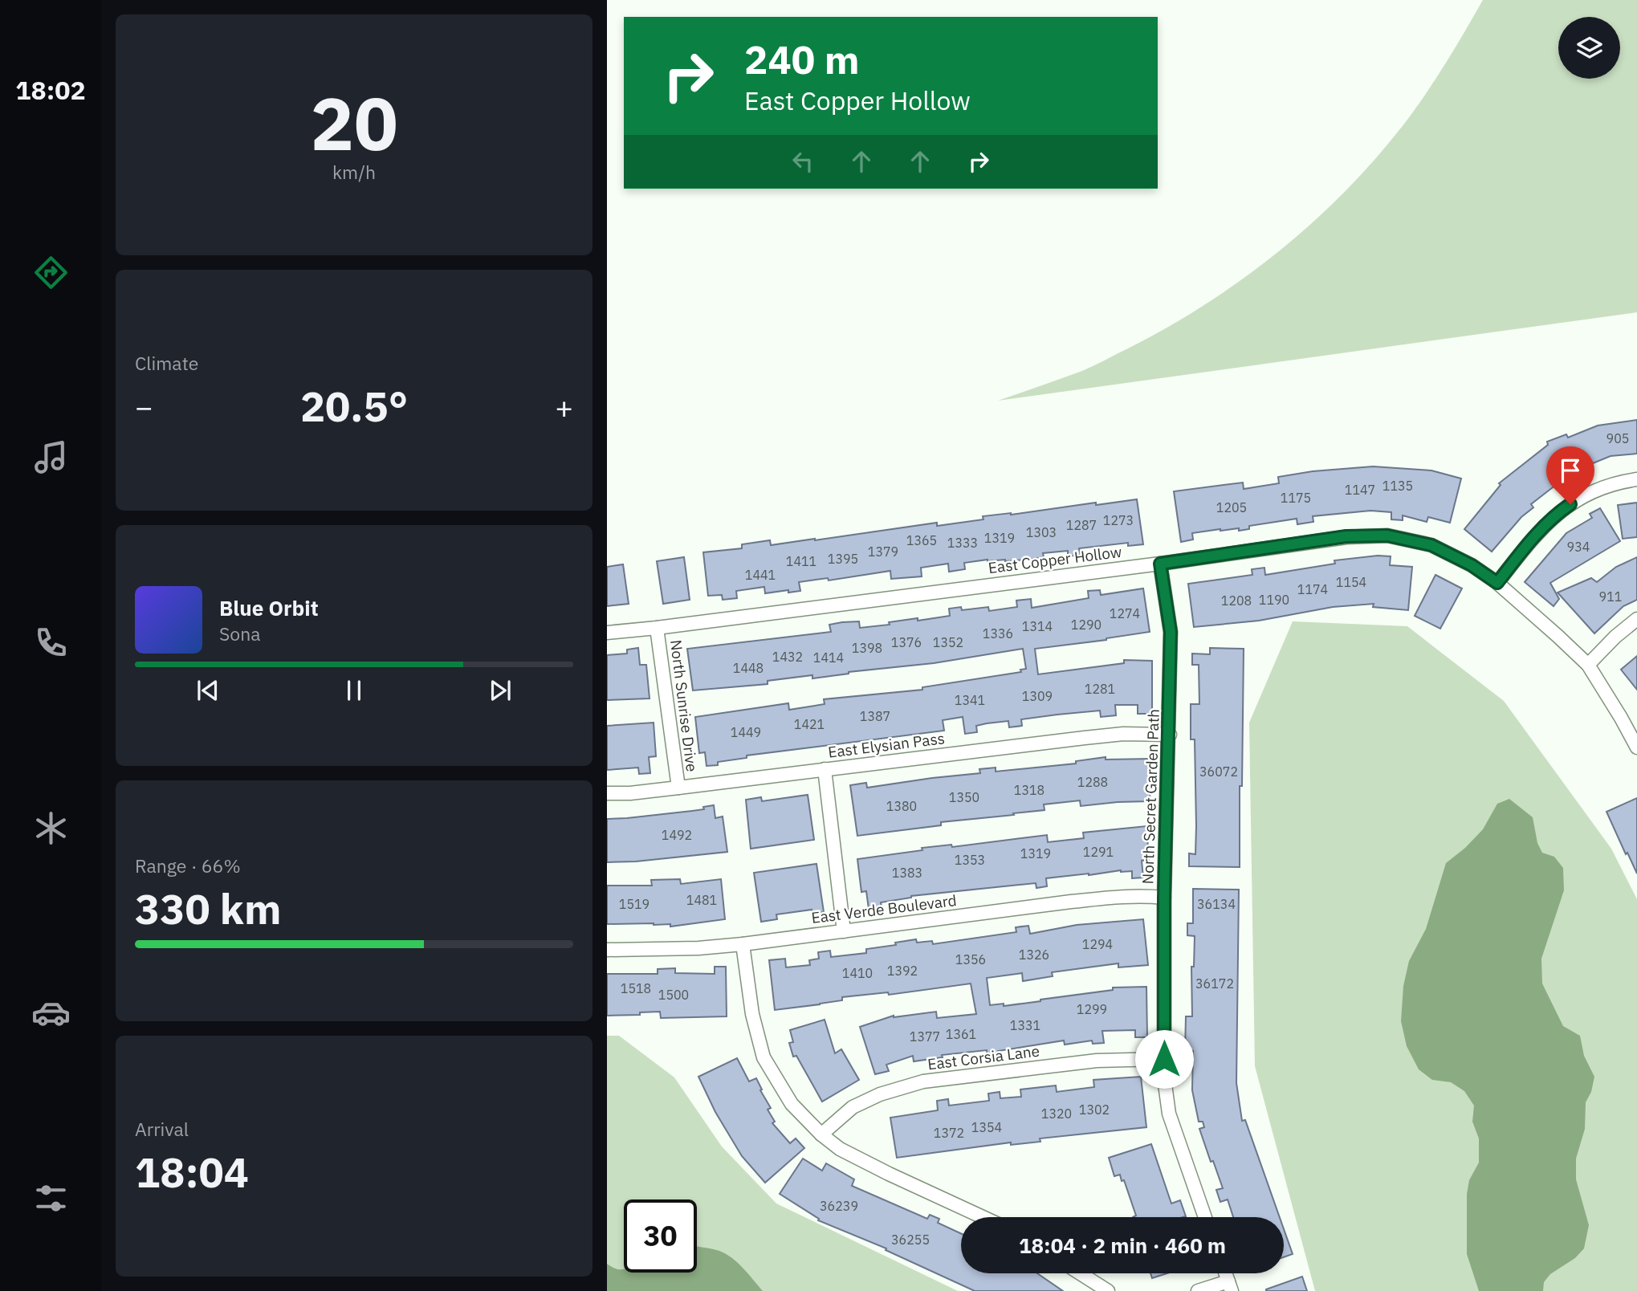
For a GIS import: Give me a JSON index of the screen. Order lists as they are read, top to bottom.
{
  "streets": {
    "street": [
      "East Copper Hollow",
      "North Sunrise Drive",
      "East Elysian Pass",
      "North Secret Garden Path",
      "East Verde Boulevard",
      "East Corsia Lane"
    ]
  },
  "crossings": [
    ["East Copper Hollow", "North Sunrise Drive"],
    ["East Copper Hollow", "North Secret Garden Path"],
    ["North Sunrise Drive", "East Elysian Pass"],
    ["East Elysian Pass", "North Secret Garden Path"],
    ["North Secret Garden Path", "East Verde Boulevard"],
    ["North Secret Garden Path", "East Corsia Lane"]
  ],
  "house_numbers": [
    "905",
    "1135",
    "1147",
    "1175",
    "1205",
    "1273",
    "1287",
    "1303",
    "1319",
    "1365",
    "1333",
    "934",
    "1379",
    "1395",
    "1411",
    "1441",
    "1154",
    "1174",
    "911",
    "1190",
    "1208",
    "1274",
    "1290",
    "1314",
    "1336",
    "1376",
    "1352",
    "1398",
    "1432",
    "1414",
    "1448",
    "1281",
    "1309",
    "1341",
    "1387",
    "1421",
    "1449",
    "36072",
    "1288",
    "1318",
    "1350",
    "1380",
    "1492",
    "1291",
    "1319",
    "1353",
    "1383",
    "1481",
    "1519",
    "36134",
    "1294",
    "1326",
    "1356",
    "1392",
    "1410",
    "36172",
    "1518",
    "1500",
    "1299",
    "1331",
    "1361",
    "1377",
    "1302",
    "1320",
    "1354",
    "1372",
    "36239",
    "36255"
  ],
  "page": {
    "tabs": "18:02",
    "tile": [
      ["20", "km/h"],
      "Climate",
      ["Range · 66%", "330 km"],
      ["Arrival", "18:04"]
    ],
    "turn": ["240 m", "East Copper Hollow"],
    "heat": ["−", "20.5°", "+"],
    "song": ["Blue Orbit", "Sona"],
    "limit": "30",
    "trip": "18:04 · 2 min · 460 m"
  }
}
